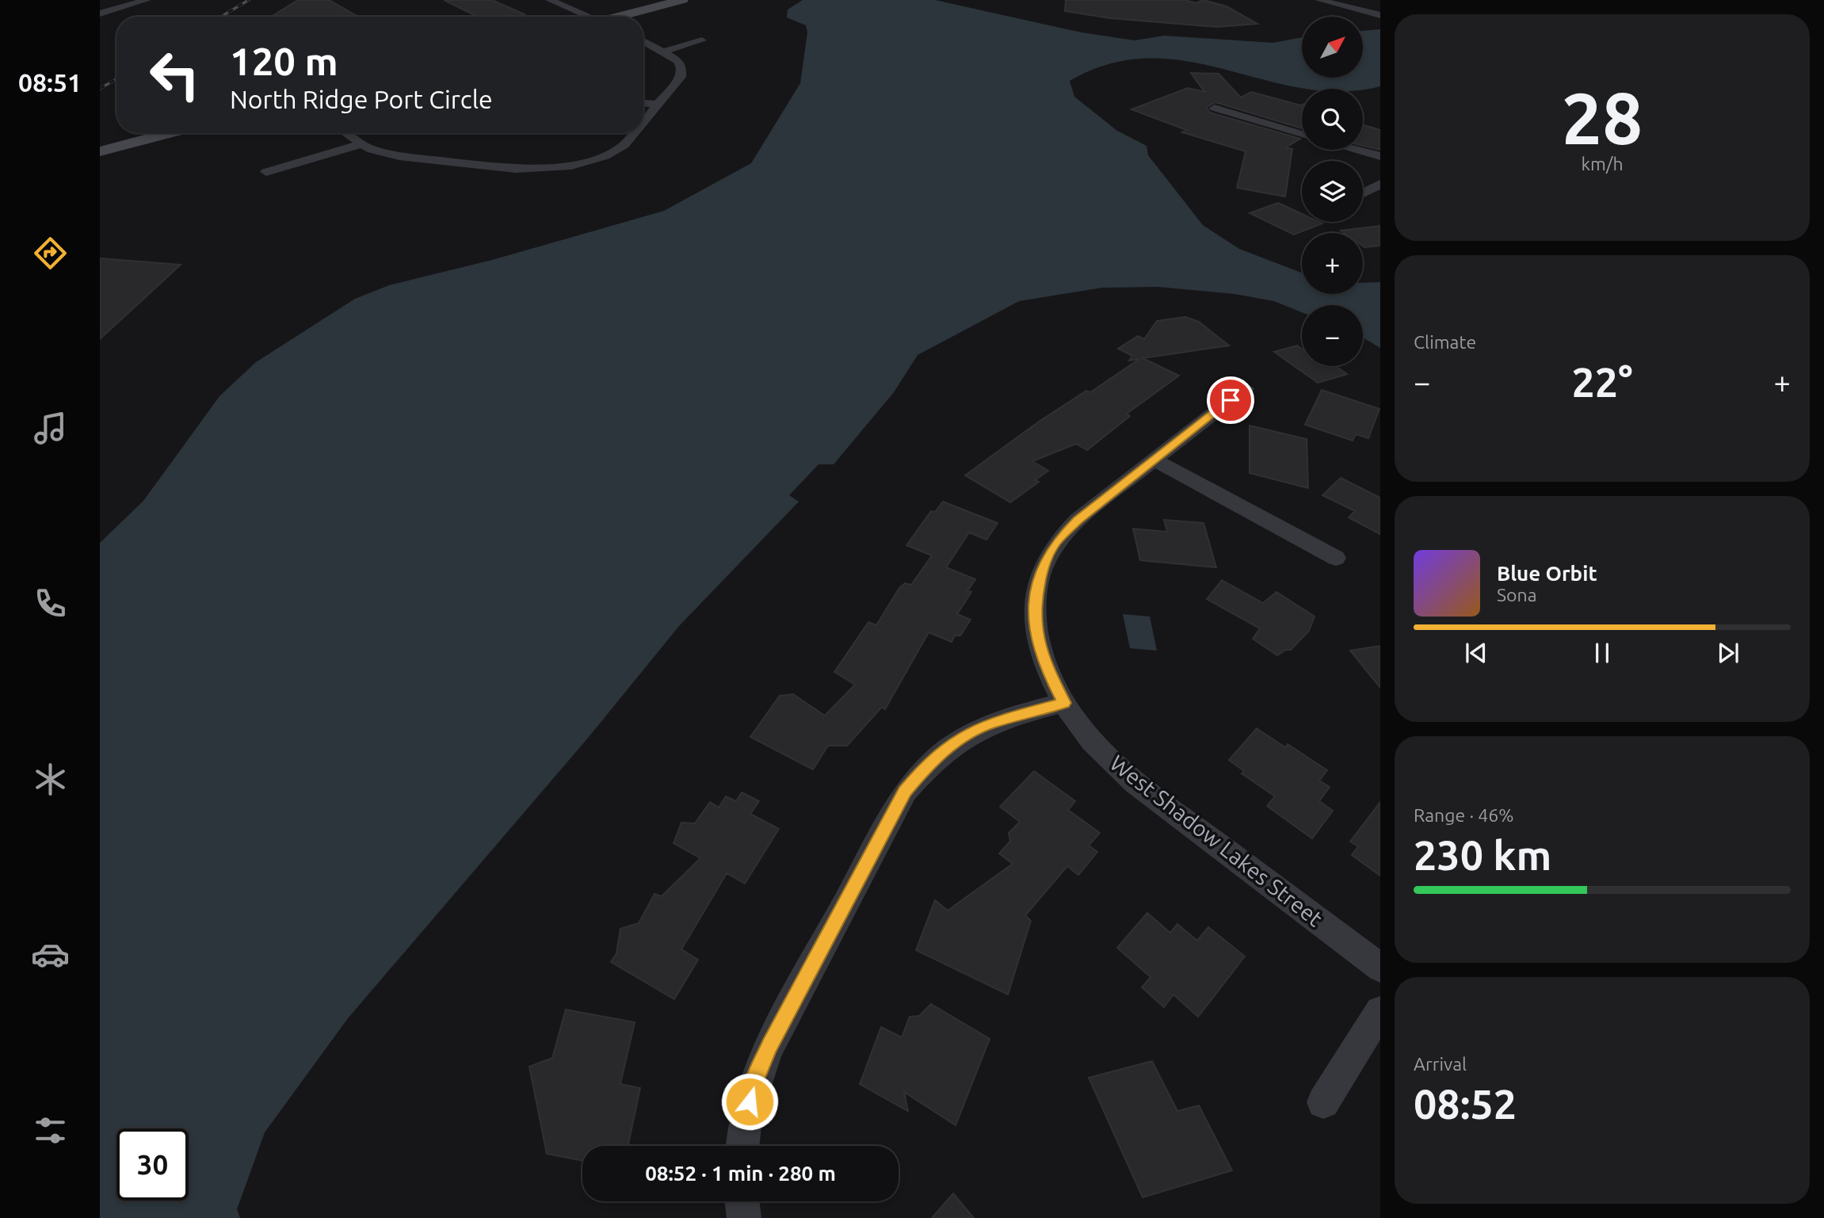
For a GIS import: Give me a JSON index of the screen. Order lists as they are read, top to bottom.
{
  "streets": {
    "street": ["West Shadow Lakes Street"]
  },
  "north": "top right",
  "page": {
    "tabs": "08:51",
    "tile": [
      ["28", "km/h"],
      "Climate",
      ["Range · 46%", "230 km"],
      ["Arrival", "08:52"]
    ],
    "map_buttons": ["+", "−"],
    "turn": ["120 m", "North Ridge Port Circle"],
    "heat": ["−", "22°", "+"],
    "song": ["Blue Orbit", "Sona"],
    "limit": "30",
    "trip": "08:52 · 1 min · 280 m"
  }
}
